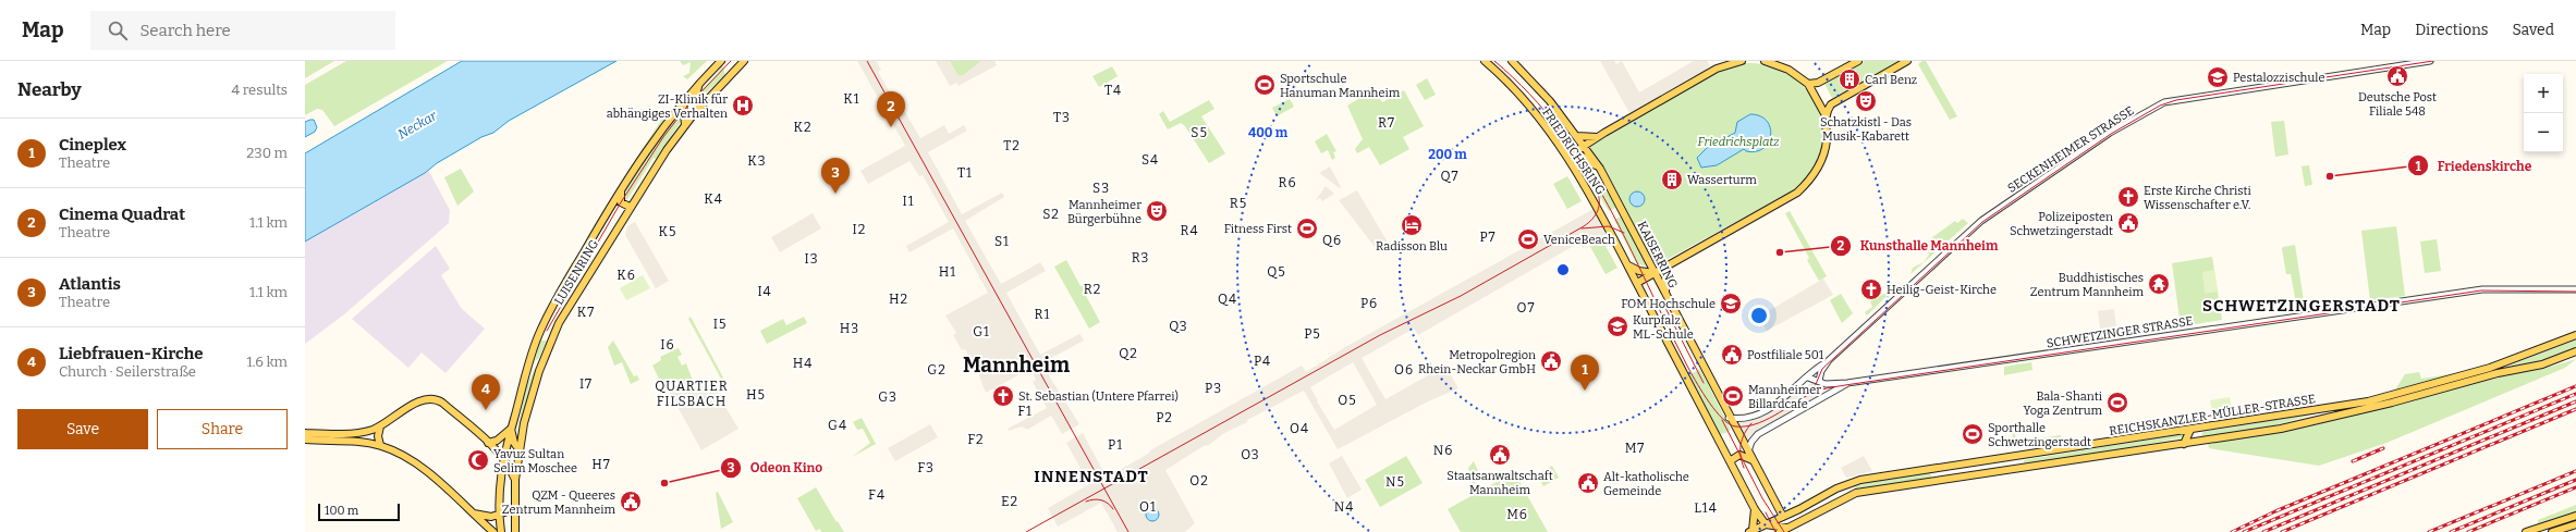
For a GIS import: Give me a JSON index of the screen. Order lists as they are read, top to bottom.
{
  "streets": {
    "main road": [
      "FRIEDRICHSRING",
      "KAISERRING",
      "LUISENRING",
      "REICHSKANZLER-MÜLLER-STRASSE"
    ],
    "street": ["SECKENHEIMER STRASSE", "SCHWETZINGER STRASSE"]
  },
  "crossings": [
    ["SECKENHEIMER STRASSE", "SCHWETZINGER STRASSE"],
    ["FRIEDRICHSRING", "KAISERRING"],
    ["KAISERRING", "SCHWETZINGER STRASSE"],
    ["KAISERRING", "REICHSKANZLER-MÜLLER-STRASSE"]
  ],
  "districts": [
    "T4",
    "K1",
    "T3",
    "R7",
    "K2",
    "S5",
    "T2",
    "S4",
    "K3",
    "T1",
    "Q7",
    "R6",
    "S3",
    "K4",
    "I1",
    "R5",
    "S2",
    "I2",
    "R4",
    "K5",
    "P7",
    "Q6",
    "S1",
    "R3",
    "I3",
    "H1",
    "Q5",
    "K6",
    "R2",
    "I4",
    "H2",
    "Q4",
    "P6",
    "SCHWETZINGERSTADT",
    "O7",
    "K7",
    "R1",
    "I5",
    "Q3",
    "H3",
    "G1",
    "P5",
    "I6",
    "Q2",
    "P4",
    "H4",
    "Mannheim",
    "G2",
    "O6",
    "I7",
    "QUARTIER FILSBACH",
    "P3",
    "H5",
    "G3",
    "O5",
    "F1",
    "P2",
    "G4",
    "O4",
    "F2",
    "P1",
    "M7",
    "N6",
    "O3",
    "H7",
    "F3",
    "INNENSTADT",
    "O2",
    "N5",
    "F4",
    "E2",
    "O1",
    "N4",
    "L14",
    "M6"
  ],
  "water": ["Neckar"],
  "parks": ["Friedrichsplatz"],
  "places": {
    "public building": [
      "Deutsche Post Filiale 548",
      "Polizeiposten Schwetzingerstadt",
      "Postfiliale 501",
      "Metropolregion Rhein-Neckar GmbH",
      "Staatsanwaltschaft Mannheim",
      "Alt-katholische Gemeinde",
      "QZM - Queeres Zentrum Mannheim"
    ],
    "school or university": ["Pestalozzischule", "FOM Hochschule", "Kurpfalz ML-Schule"],
    "building": ["Carl Benz", "Wasserturm"],
    "sports": [
      "Sportschule Hanuman Mannheim",
      "Fitness First",
      "VeniceBeach",
      "Mannheimer Billardcafe",
      "Bala-Shanti Yoga Zentrum",
      "Sporthalle Schwetzingerstadt"
    ],
    "theatre": ["Schatzkistl - Das Musik-Kabarett", "Mannheimer Bürgerbühne"],
    "hospital": ["ZI-Klinik für abhängiges Verhalten"],
    "other": ["Friedenskirche", "Kunsthalle Mannheim", "Odeon Kino"],
    "church": ["Erste Kirche Christi Wissenschafter e.V.", "Heilig-Geist-Kirche", "St. Sebastian (Untere Pfarrei)"],
    "hotel": ["Radisson Blu"],
    "temple": ["Buddhistisches Zentrum Mannheim"],
    "mosque": ["Yavuz Sultan Selim Moschee"]
  },
  "scale_bar": "100 m",
  "page": {
    "header": "Map",
    "search": "Search here",
    "nav": ["Map", "Directions", "Saved"],
    "heading": ["Nearby", "4 results"],
    "map_buttons": ["+", "−"],
    "pins": [
      "2",
      "3",
      "1",
      "4"
    ],
    "list": [
      {
        "mark": "1",
        "name": "Cineplex",
        "note": "Theatre",
        "value": "230 m"
      },
      {
        "mark": "2",
        "name": "Cinema Quadrat",
        "note": "Theatre",
        "value": "1.1 km"
      },
      {
        "mark": "3",
        "name": "Atlantis",
        "note": "Theatre",
        "value": "1.1 km"
      },
      {
        "mark": "4",
        "name": "Liebfrauen-Kirche",
        "note": "Church · Seilerstraße",
        "value": "1.6 km"
      }
    ],
    "buttons": ["Save", "Share"],
    "scale": "100 m"
  },
  "rings": ["400 m", "200 m"]
}
